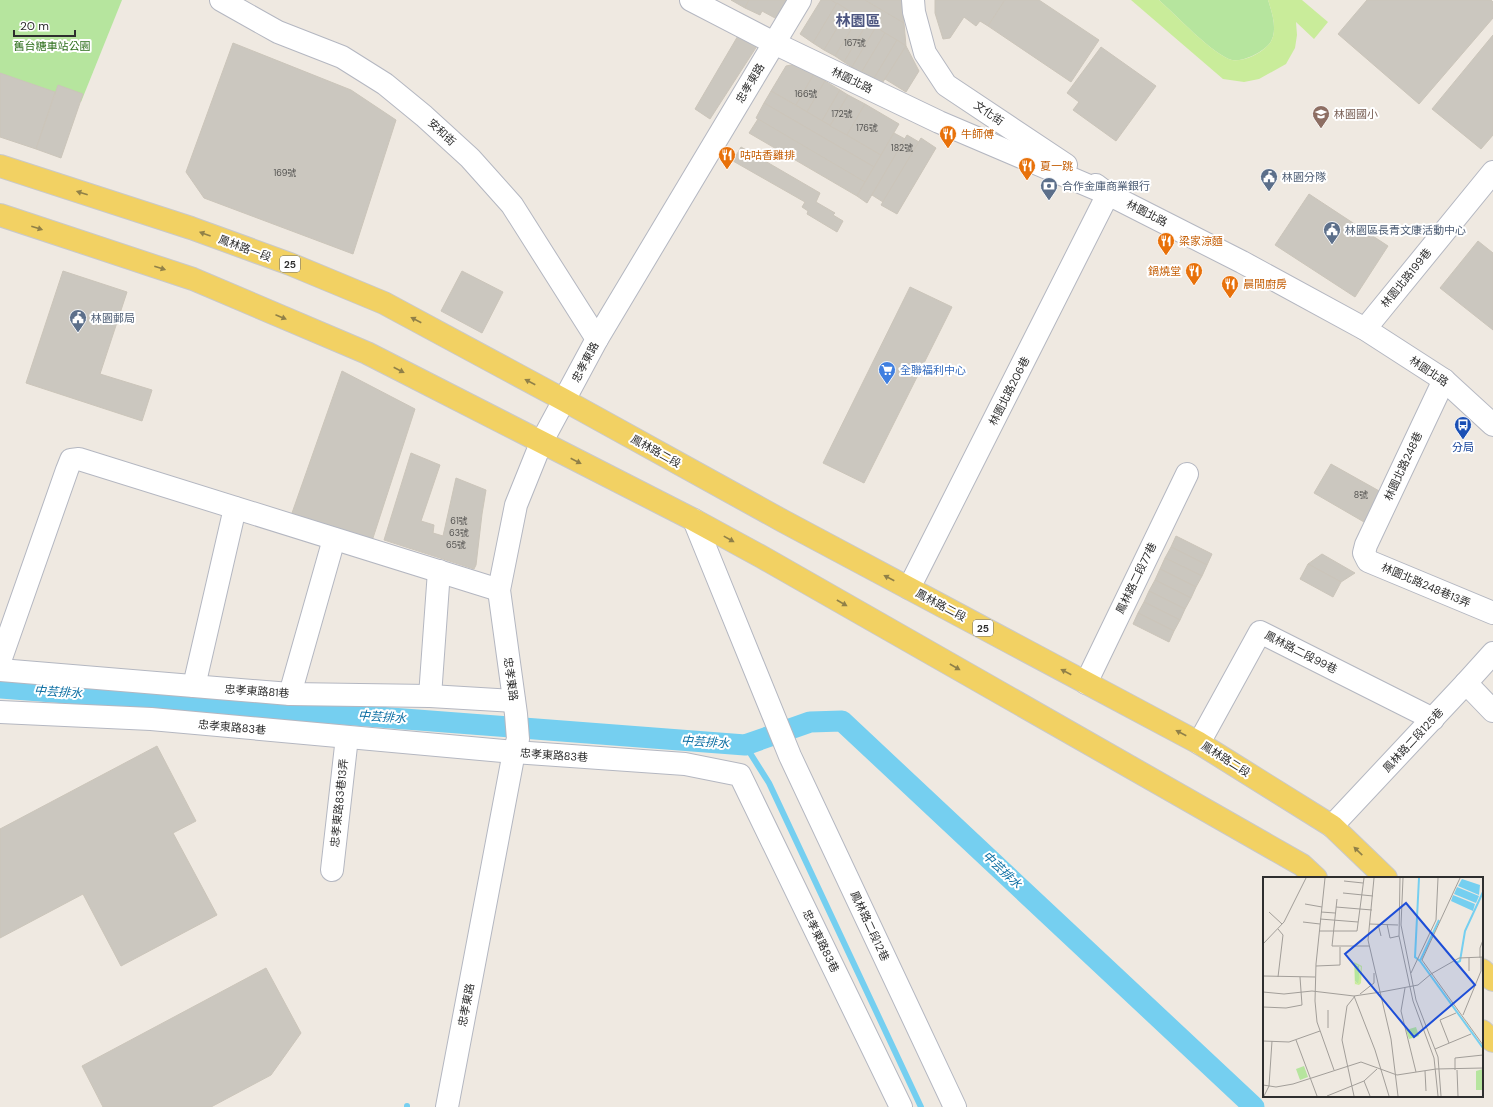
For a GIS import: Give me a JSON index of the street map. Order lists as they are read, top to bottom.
{
  "streets": {
    "main road": ["鳳林路一段", "25", "鳳林路二段"],
    "street": [
      "林園北路",
      "忠孝東路",
      "文化街",
      "安和街",
      "林園北路199巷",
      "林園北路206巷",
      "林園北路248巷",
      "鳳林路二段77巷",
      "林園北路248巷13弄",
      "鳳林路二段99巷",
      "忠孝東路81巷",
      "忠孝東路83巷",
      "鳳林路二段125巷",
      "忠孝東路83巷13弄",
      "鳳林路二段12巷"
    ]
  },
  "crossings": [
    ["林園北路", "忠孝東路"],
    ["林園北路", "文化街"],
    ["林園北路", "林園北路199巷"],
    ["林園北路", "林園北路206巷"],
    ["林園北路", "林園北路248巷"],
    ["忠孝東路", "安和街"],
    ["忠孝東路", "鳳林路一段"],
    ["忠孝東路", "鳳林路二段"],
    ["忠孝東路", "忠孝東路81巷"],
    ["忠孝東路", "忠孝東路83巷"],
    ["文化街", "林園北路206巷"],
    ["鳳林路一段", "鳳林路二段"],
    ["林園北路206巷", "鳳林路二段"],
    ["鳳林路二段", "鳳林路二段77巷"],
    ["鳳林路二段", "鳳林路二段99巷"],
    ["鳳林路二段", "鳳林路二段125巷"],
    ["林園北路248巷", "林園北路248巷13弄"],
    ["鳳林路二段99巷", "鳳林路二段125巷"],
    ["忠孝東路83巷", "忠孝東路83巷13弄"]
  ],
  "districts": ["林園區"],
  "water": ["中芸排水"],
  "parks": ["舊台糖車站公園"],
  "places": {
    "school or university": ["林園國小"],
    "restaurant": [
      "牛師傅",
      "咕咕香雞排",
      "夏一跳",
      "梁家涼麵",
      "鍋燒堂",
      "晨間廚房"
    ],
    "public building": ["林園分隊", "林園區長青文康活動中心", "林園郵局"],
    "bank": ["合作金庫商業銀行"],
    "supermarket": ["全聯福利中心"],
    "bus stop": ["分局"]
  },
  "house_numbers": [
    "167號",
    "166號",
    "172號",
    "176號",
    "182號",
    "169號",
    "8號",
    "61號",
    "63號",
    "65號"
  ],
  "scale_bar": "20 m"
}
